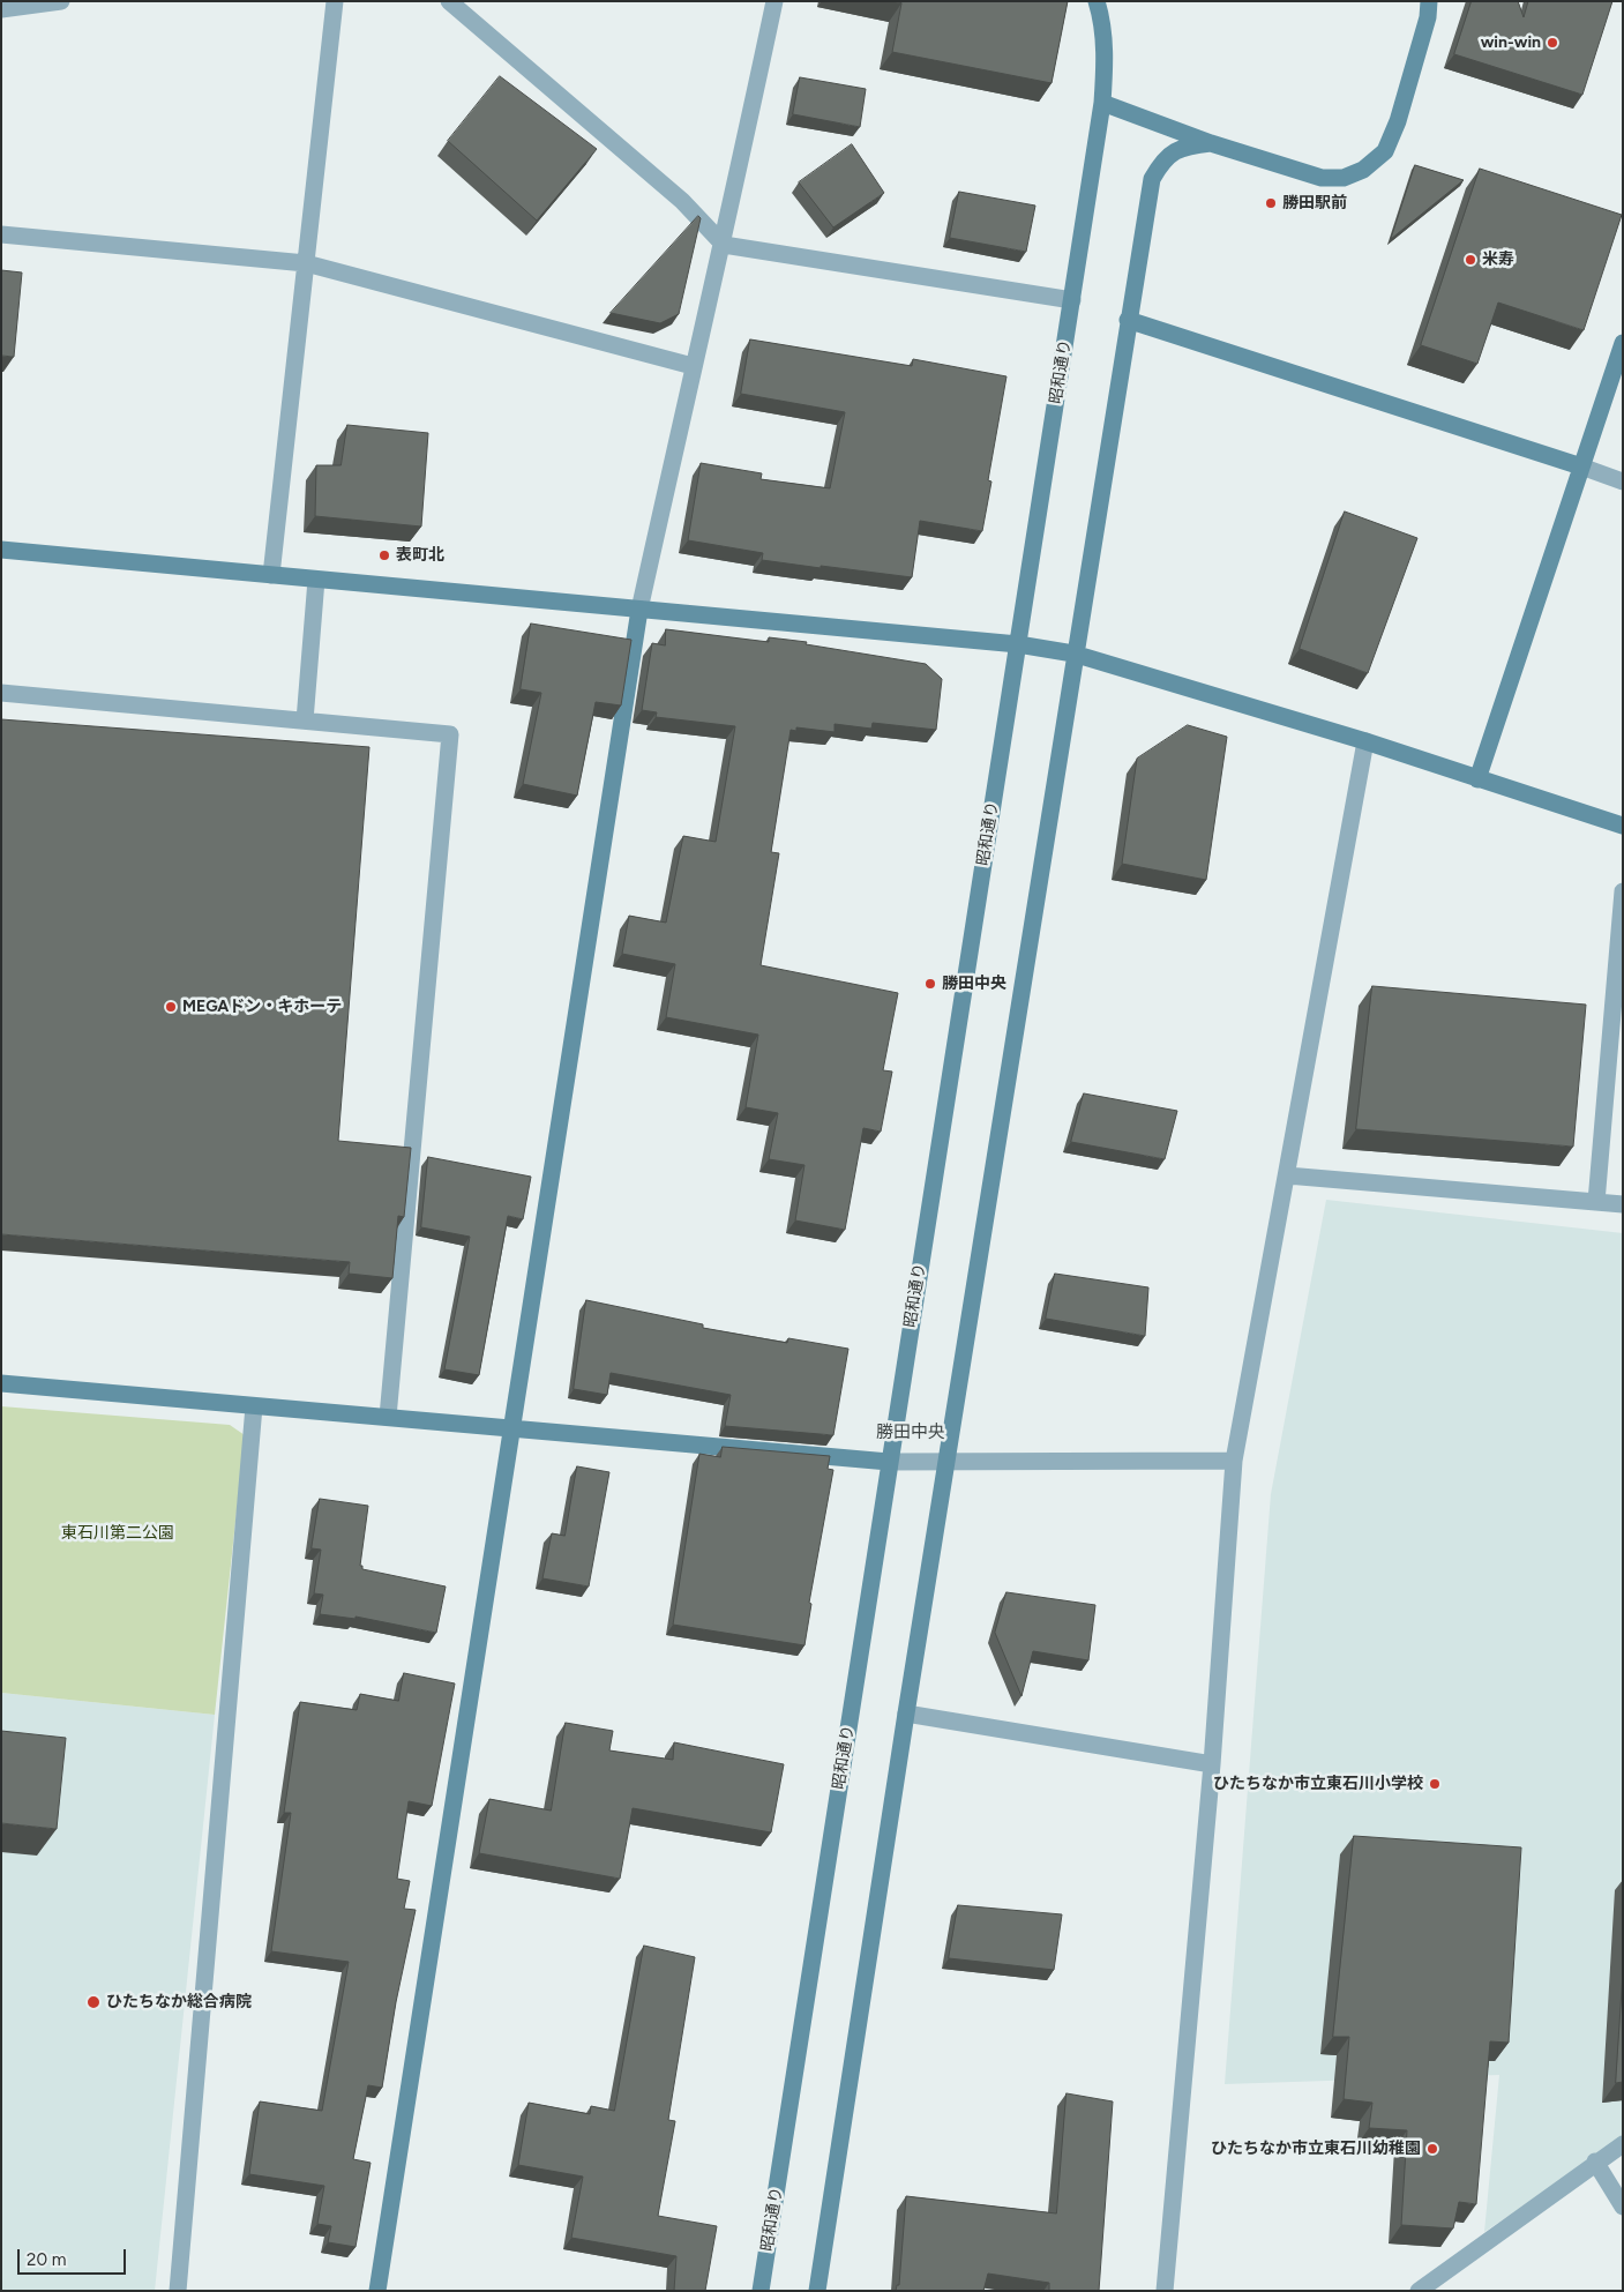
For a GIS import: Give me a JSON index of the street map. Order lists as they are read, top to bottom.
{
  "streets": {
    "street": ["昭和通り"]
  },
  "districts": ["勝田中央"],
  "parks": ["東石川第二公園"],
  "places": [
    "win-win",
    "勝田駅前",
    "米寿",
    "表町北",
    "勝田中央",
    "MEGAドン・キホーテ",
    "ひたちなか市立東石川小学校",
    "ひたちなか総合病院",
    "ひたちなか市立東石川幼稚園"
  ],
  "scale_bar": "20 m"
}
